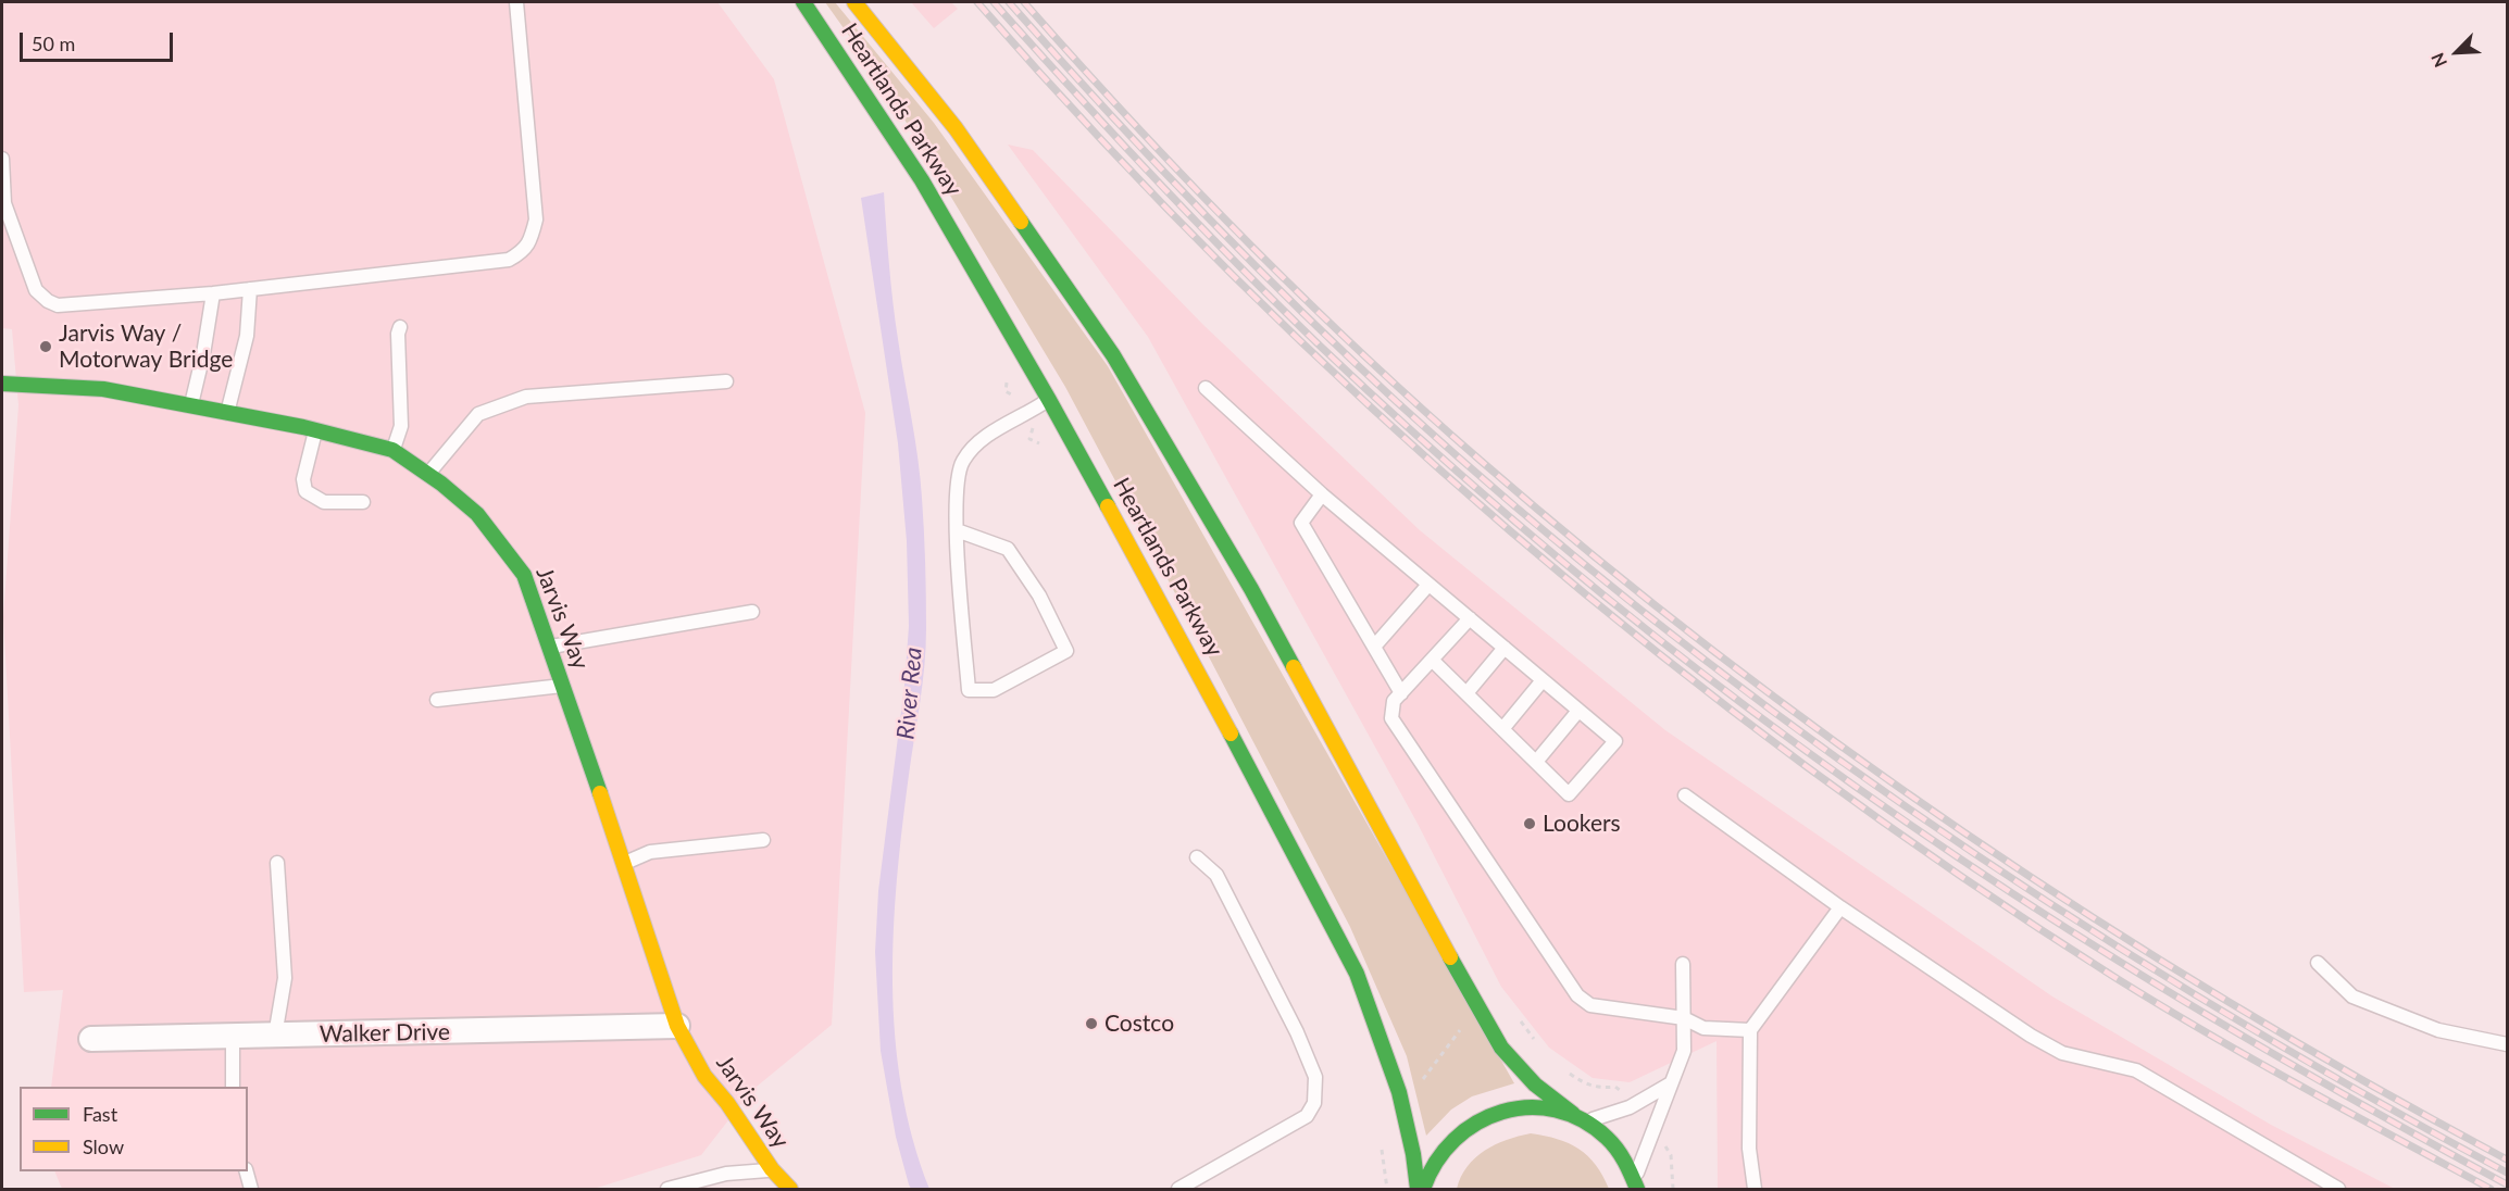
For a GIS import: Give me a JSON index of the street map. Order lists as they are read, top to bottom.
{
  "streets": {
    "main road": ["Heartlands Parkway", "Jarvis Way"],
    "street": ["Walker Drive"]
  },
  "crossings": [
    ["Jarvis Way", "Walker Drive"]
  ],
  "water": ["River Rea"],
  "places": ["Jarvis Way / Motorway Bridge", "Lookers", "Costco"],
  "legend": ["Fast", "Slow"],
  "scale_bar": "50 m",
  "north": "bottom left"
}
